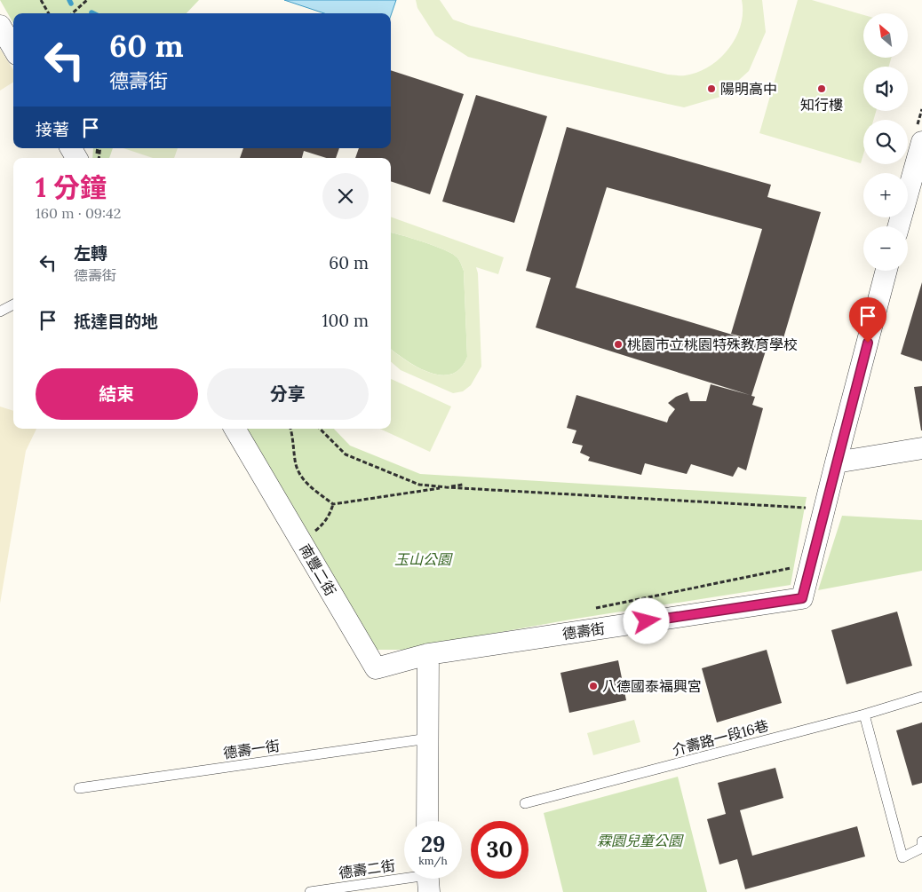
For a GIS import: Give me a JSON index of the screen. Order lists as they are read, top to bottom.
{
  "streets": {
    "street": ["南豐二街", "德壽街"],
    "lane": ["介壽路一段16巷", "德壽一街", "德壽二街"]
  },
  "crossings": [
    ["南豐二街", "德壽街"]
  ],
  "parks": ["玉山公園", "霖園兒童公園"],
  "places": [
    "陽明高中",
    "知行樓",
    "桃園市立桃園特殊教育學校",
    "八德國泰福興宮"
  ],
  "north": "top left",
  "page": {
    "map_buttons": ["+", "−"],
    "turn": ["60 m", "德壽街"],
    "then": "接著",
    "heading": ["1 分鐘", "160 m · 09:42"],
    "list": [
      {
        "name": "左轉",
        "note": "德壽街",
        "value": "60 m"
      },
      {
        "name": "抵達目的地",
        "value": "100 m"
      }
    ],
    "buttons": ["結束", "分享"],
    "speed": "29 km/h",
    "limit": "30"
  }
}
